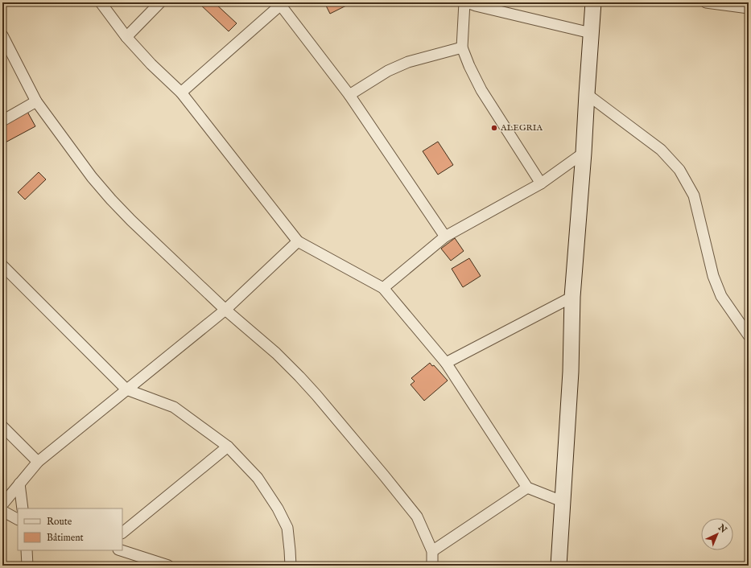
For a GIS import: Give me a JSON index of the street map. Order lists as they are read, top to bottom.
{
  "places": ["ALEGRIA"],
  "legend": ["Route", "Bâtiment"],
  "north": "top right"
}
